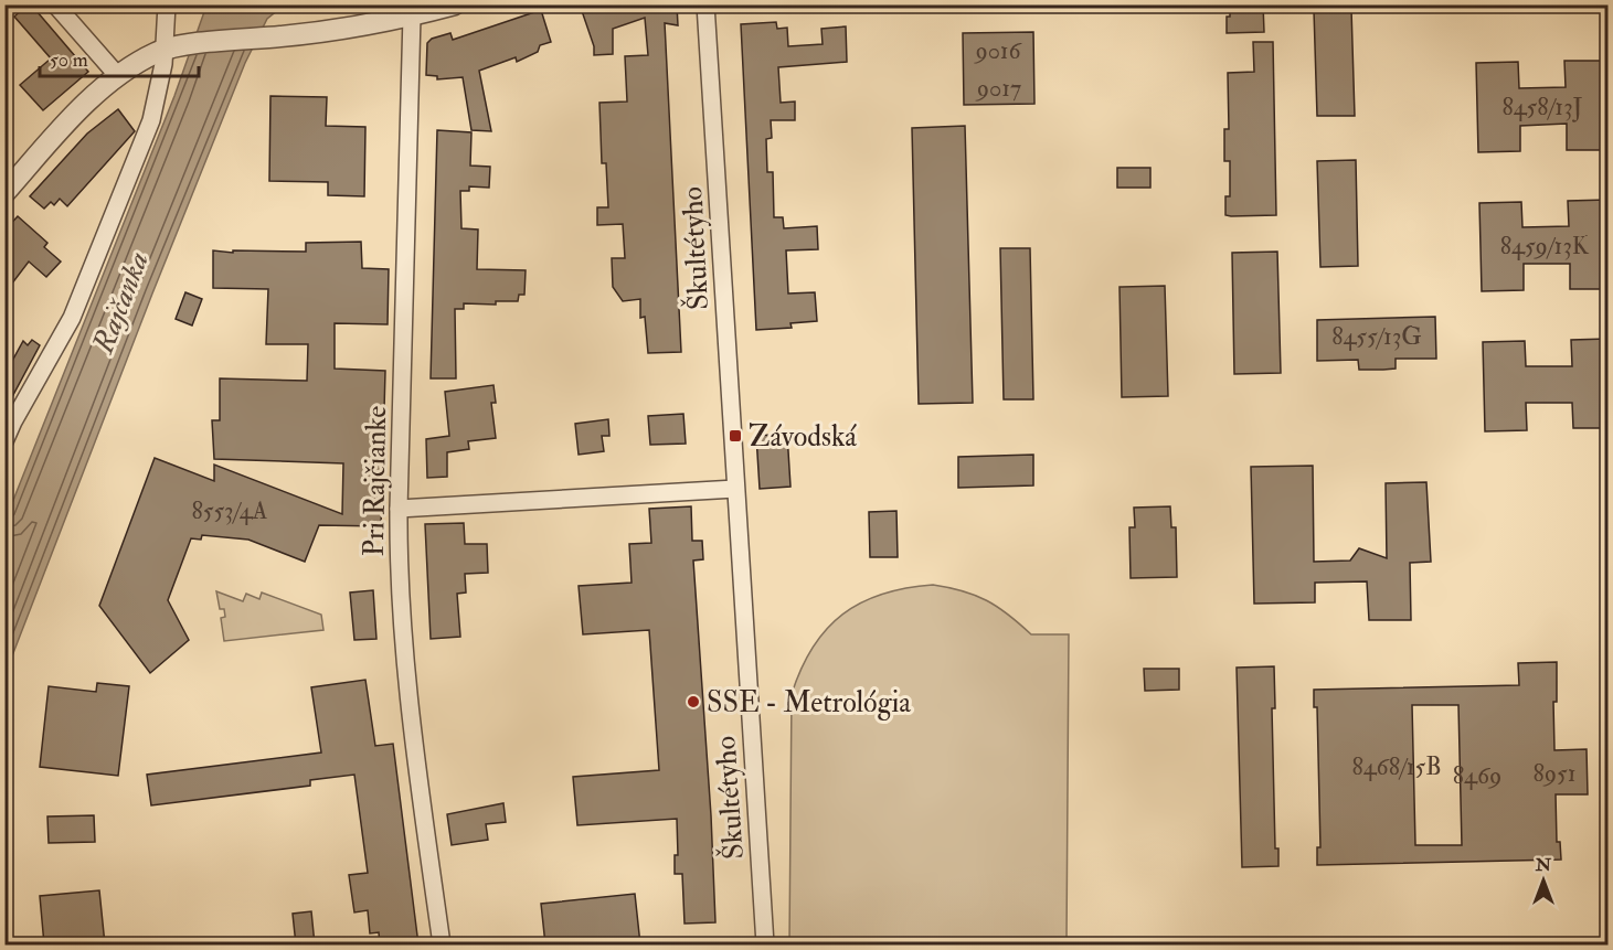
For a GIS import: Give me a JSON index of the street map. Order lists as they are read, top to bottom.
{
  "streets": {
    "street": ["Škultétyho", "Pri Rajčianke"]
  },
  "water": ["Rajčanka"],
  "places": {
    "transit": ["Závodská"],
    "other": ["SSE - Metrológia"]
  },
  "house_numbers": [
    "9016",
    "9017",
    "8458/13J",
    "8459/13K",
    "8455/13G",
    "8553/4A",
    "8468/15B",
    "8951",
    "8469"
  ],
  "scale_bar": "50 m",
  "north": "top"
}
